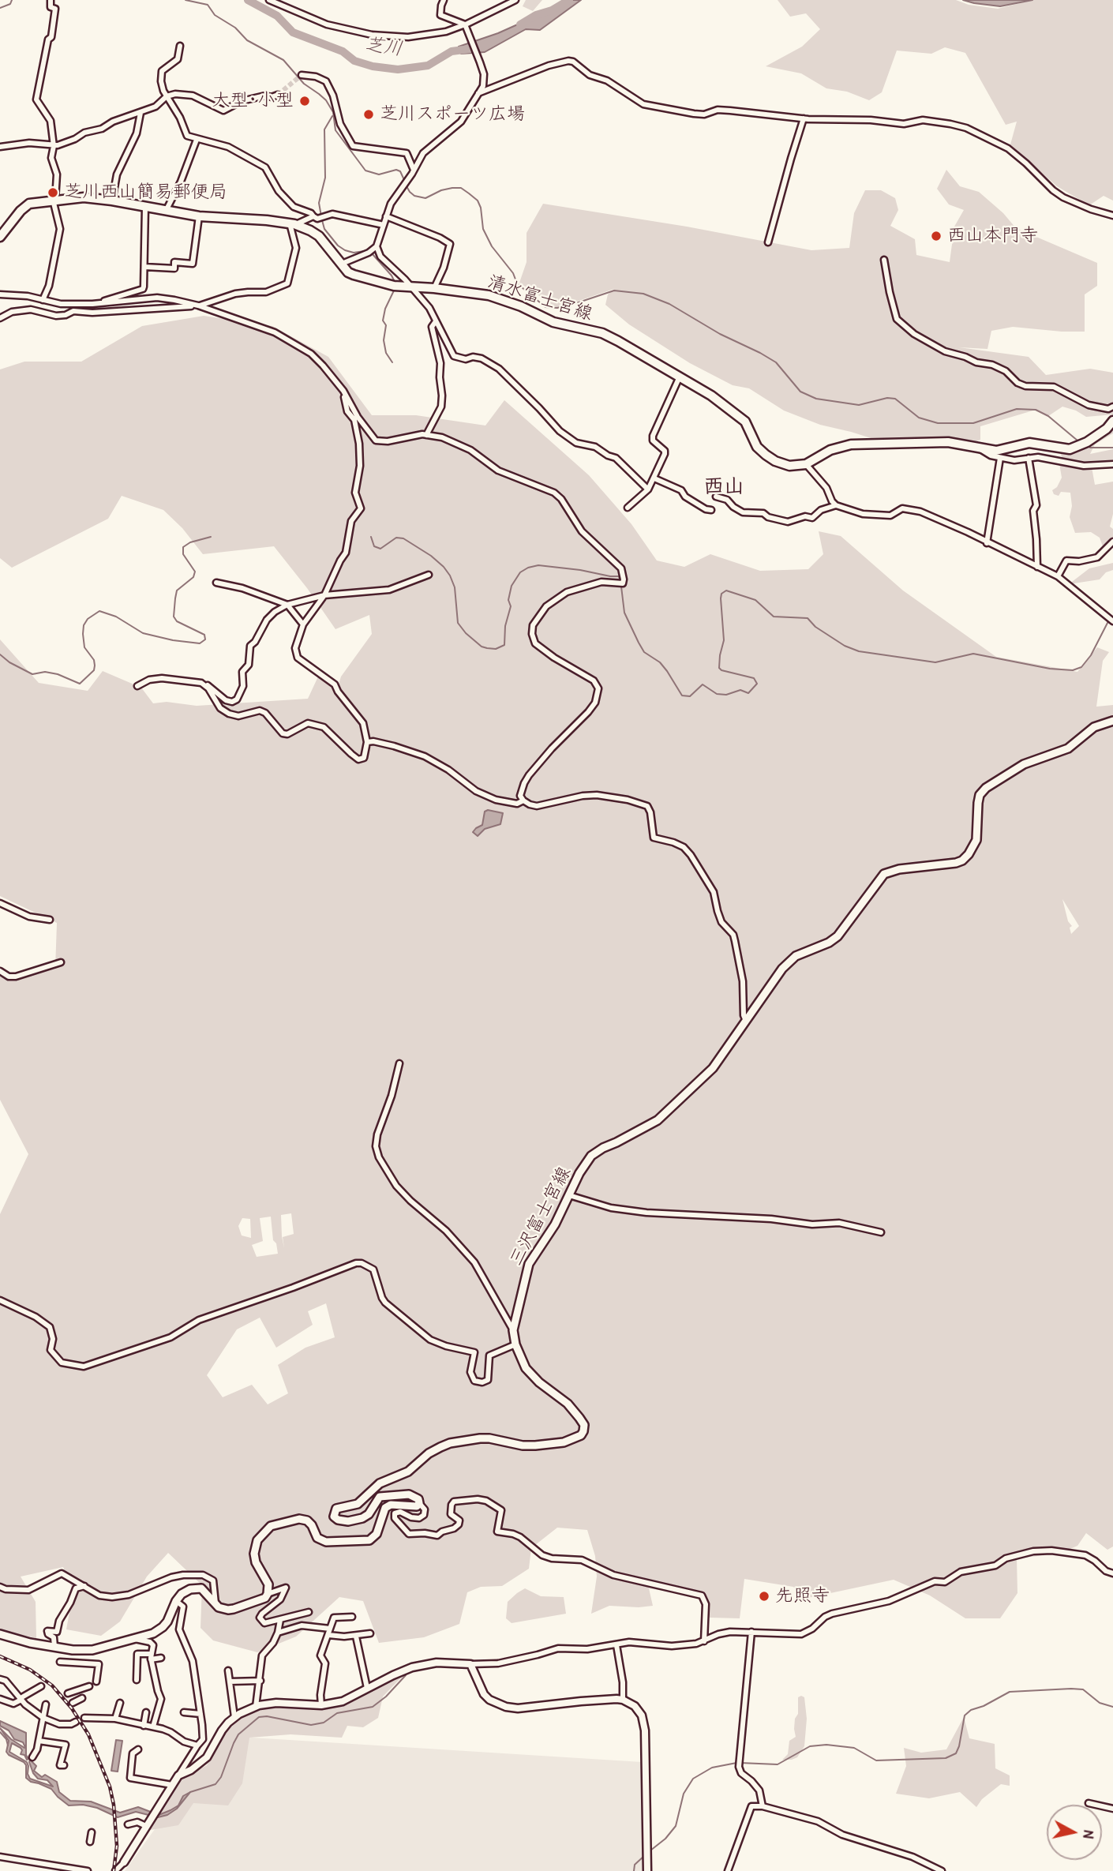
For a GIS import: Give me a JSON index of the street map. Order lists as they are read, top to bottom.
{
  "streets": {
    "main road": ["清水富士宮線", "三沢富士宮線"]
  },
  "districts": ["西山"],
  "water": ["芝川"],
  "places": [
    "大型･小型",
    "芝川スポーツ広場",
    "芝川西山簡易郵便局",
    "西山本門寺",
    "先照寺"
  ],
  "north": "right"
}
